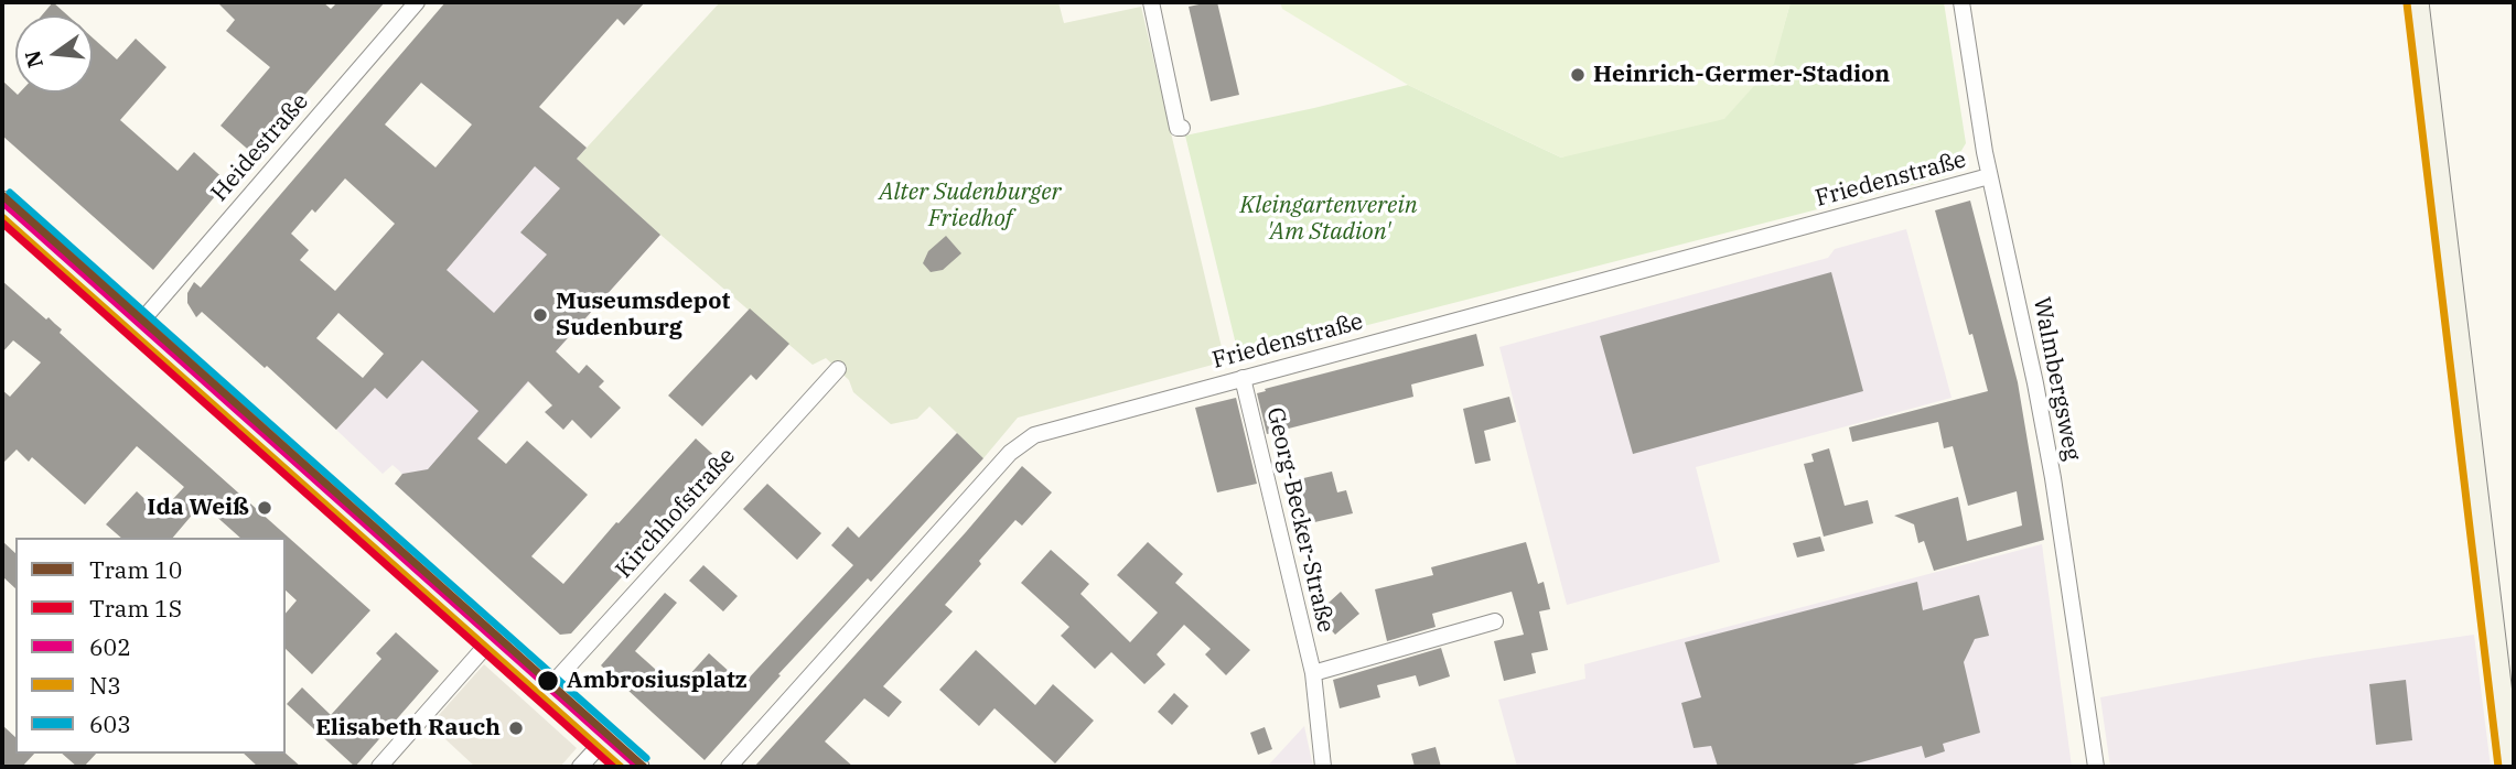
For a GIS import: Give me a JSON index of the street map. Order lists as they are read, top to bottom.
{
  "streets": {
    "street": [
      "Heidestraße",
      "Friedenstraße",
      "Walmbergsweg",
      "Kirchhofstraße",
      "Georg-Becker-Straße"
    ]
  },
  "crossings": [
    ["Friedenstraße", "Walmbergsweg"],
    ["Friedenstraße", "Georg-Becker-Straße"]
  ],
  "parks": ["Alter Sudenburger Friedhof", "Kleingartenverein 'Am Stadion'"],
  "places": [
    "Heinrich-Germer-Stadion",
    "Museumsdepot Sudenburg",
    "Ida Weiß",
    "Ambrosiusplatz",
    "Elisabeth Rauch"
  ],
  "lines": [
    "transit line N3",
    "transit line 603",
    "tram line 10",
    "transit line 602",
    "tram line 1S"
  ],
  "legend": [
    "Tram 10",
    "Tram 1S",
    "602",
    "N3",
    "603"
  ],
  "north": "left"
}
